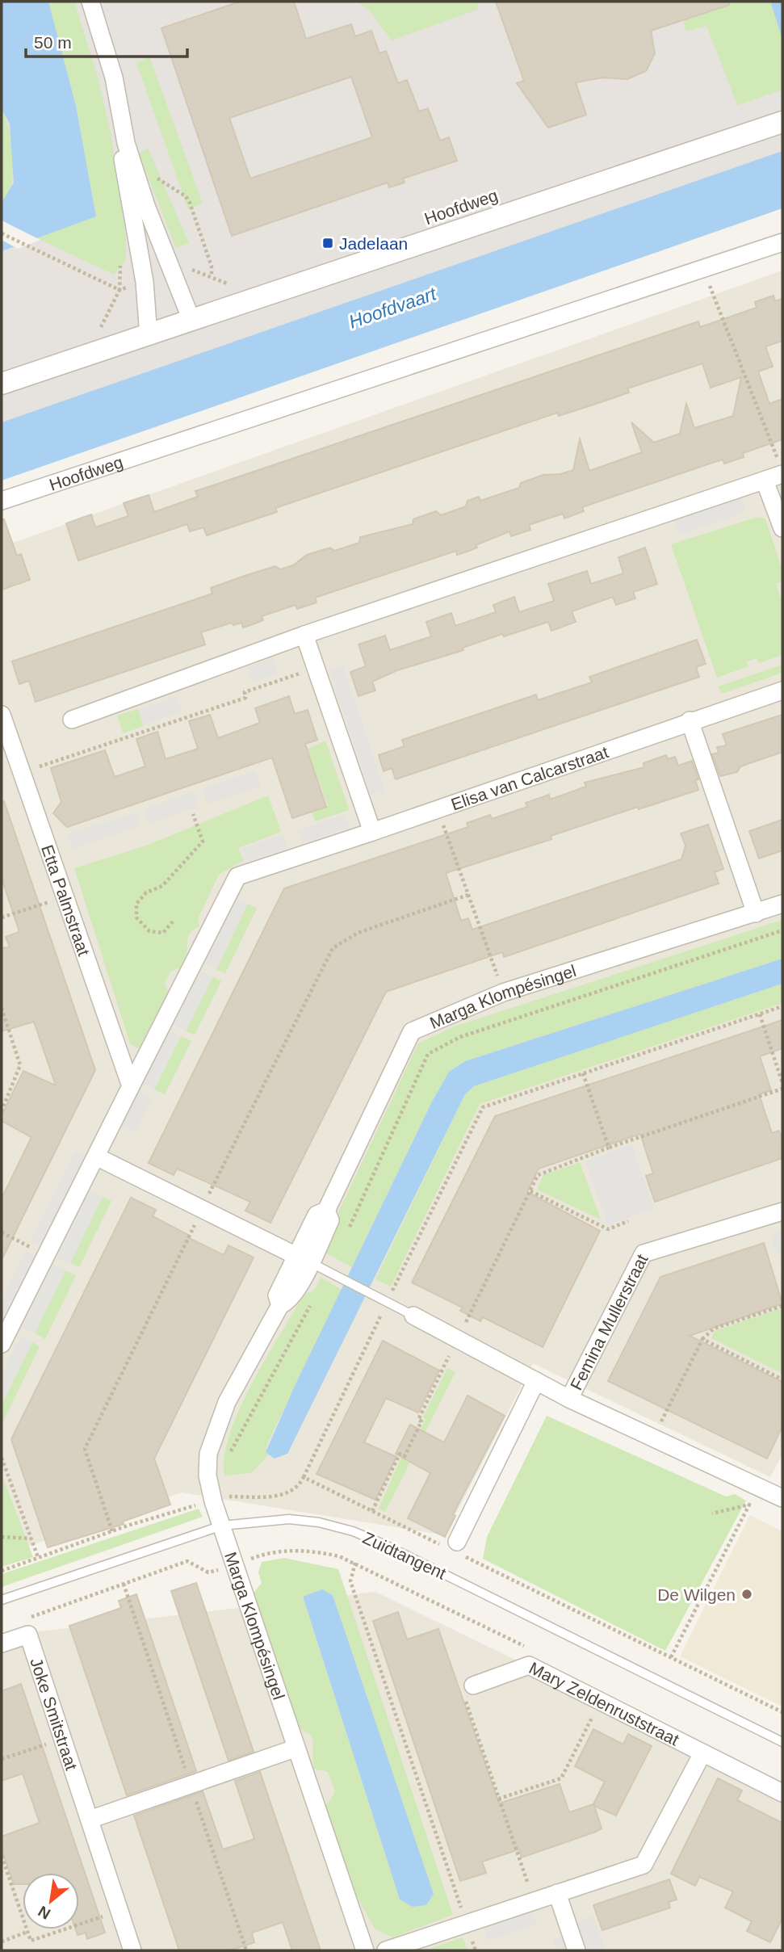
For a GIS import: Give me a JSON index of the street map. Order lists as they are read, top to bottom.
{
  "streets": {
    "street": [
      "Hoofdweg",
      "Elisa van Calcarstraat",
      "Etta Palmstraat",
      "Marga Klompésingel",
      "Femina Mullerstraat",
      "Mary Zeldenruststraat",
      "Joke Smitstraat"
    ],
    "lane": ["Zuidtangent"]
  },
  "crossings": [
    ["Marga Klompésingel", "Femina Mullerstraat"],
    ["Marga Klompésingel", "Zuidtangent"]
  ],
  "water": ["Hoofdvaart"],
  "places": {
    "transit": ["Jadelaan"],
    "other": ["De Wilgen"]
  },
  "scale_bar": "50 m",
  "north": "bottom left"
}
